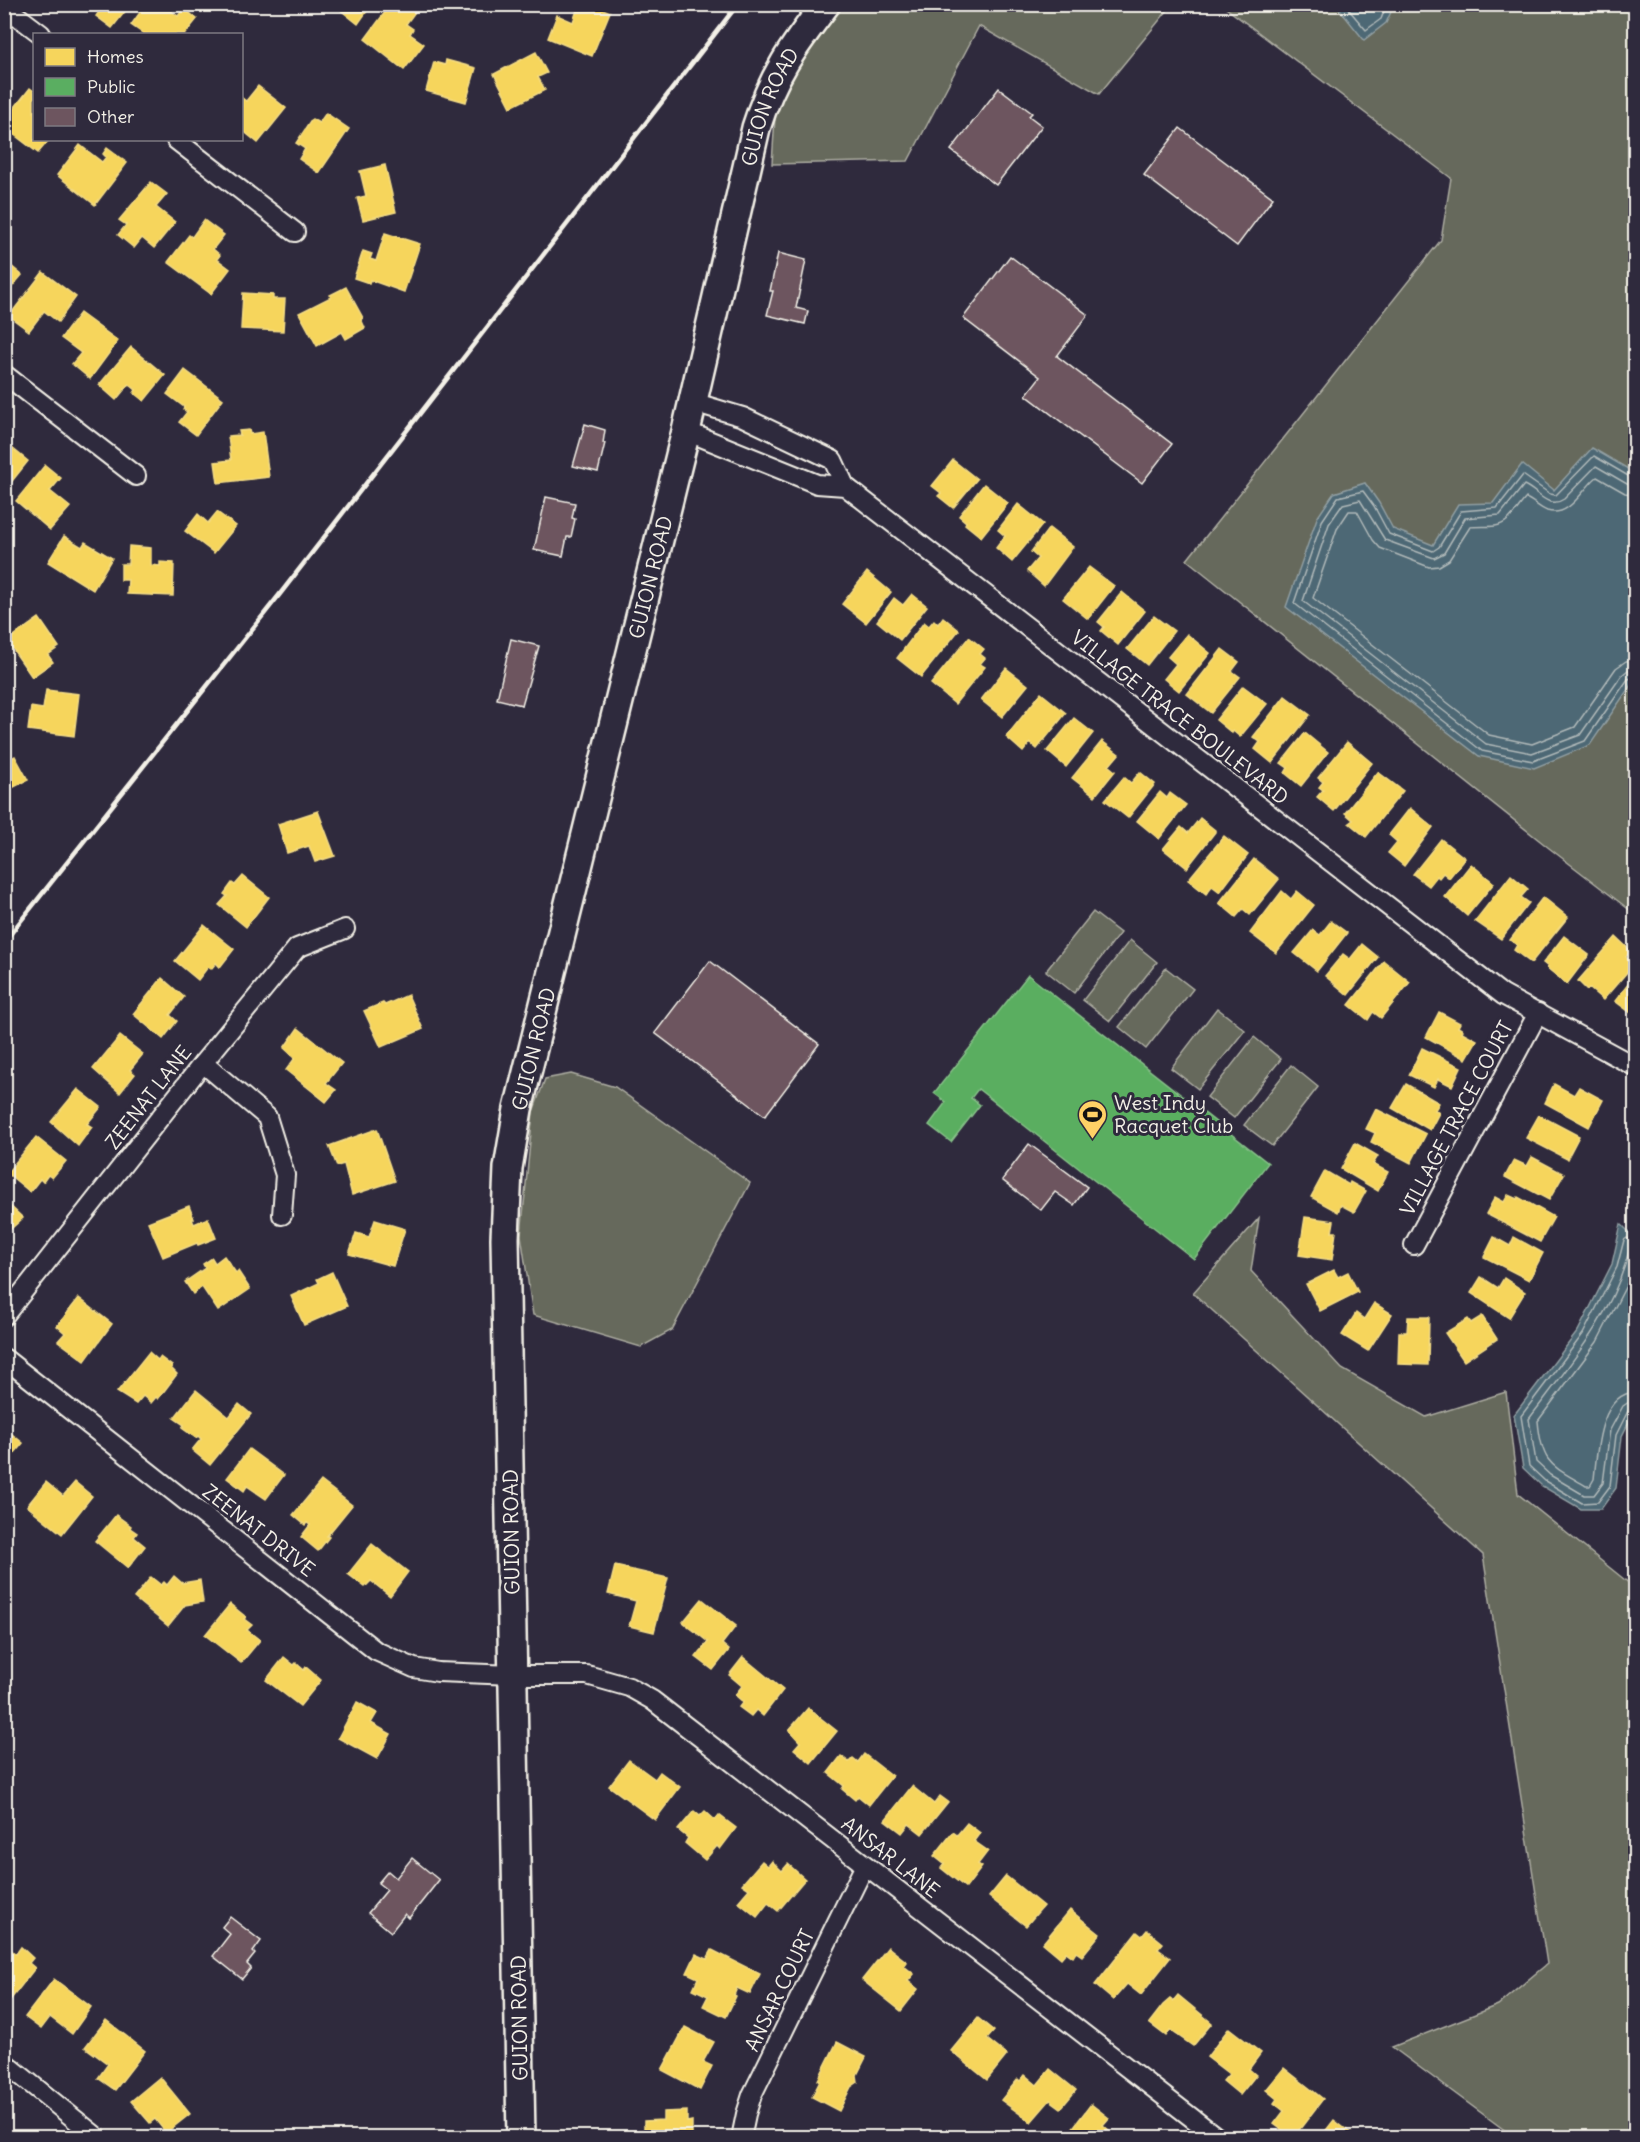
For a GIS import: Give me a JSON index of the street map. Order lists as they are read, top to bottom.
{
  "streets": {
    "street": [
      "GUION ROAD",
      "VILLAGE TRACE BOULEVARD",
      "ZEENAT LANE",
      "VILLAGE TRACE COURT",
      "ZEENAT DRIVE",
      "ANSAR LANE",
      "ANSAR COURT"
    ]
  },
  "crossings": [
    ["GUION ROAD", "ZEENAT DRIVE"],
    ["GUION ROAD", "ANSAR LANE"],
    ["VILLAGE TRACE BOULEVARD", "VILLAGE TRACE COURT"],
    ["ZEENAT DRIVE", "ANSAR LANE"],
    ["ANSAR LANE", "ANSAR COURT"]
  ],
  "places": {
    "sports": ["West Indy Racquet Club"]
  },
  "legend": ["Homes", "Public", "Other"]
}
